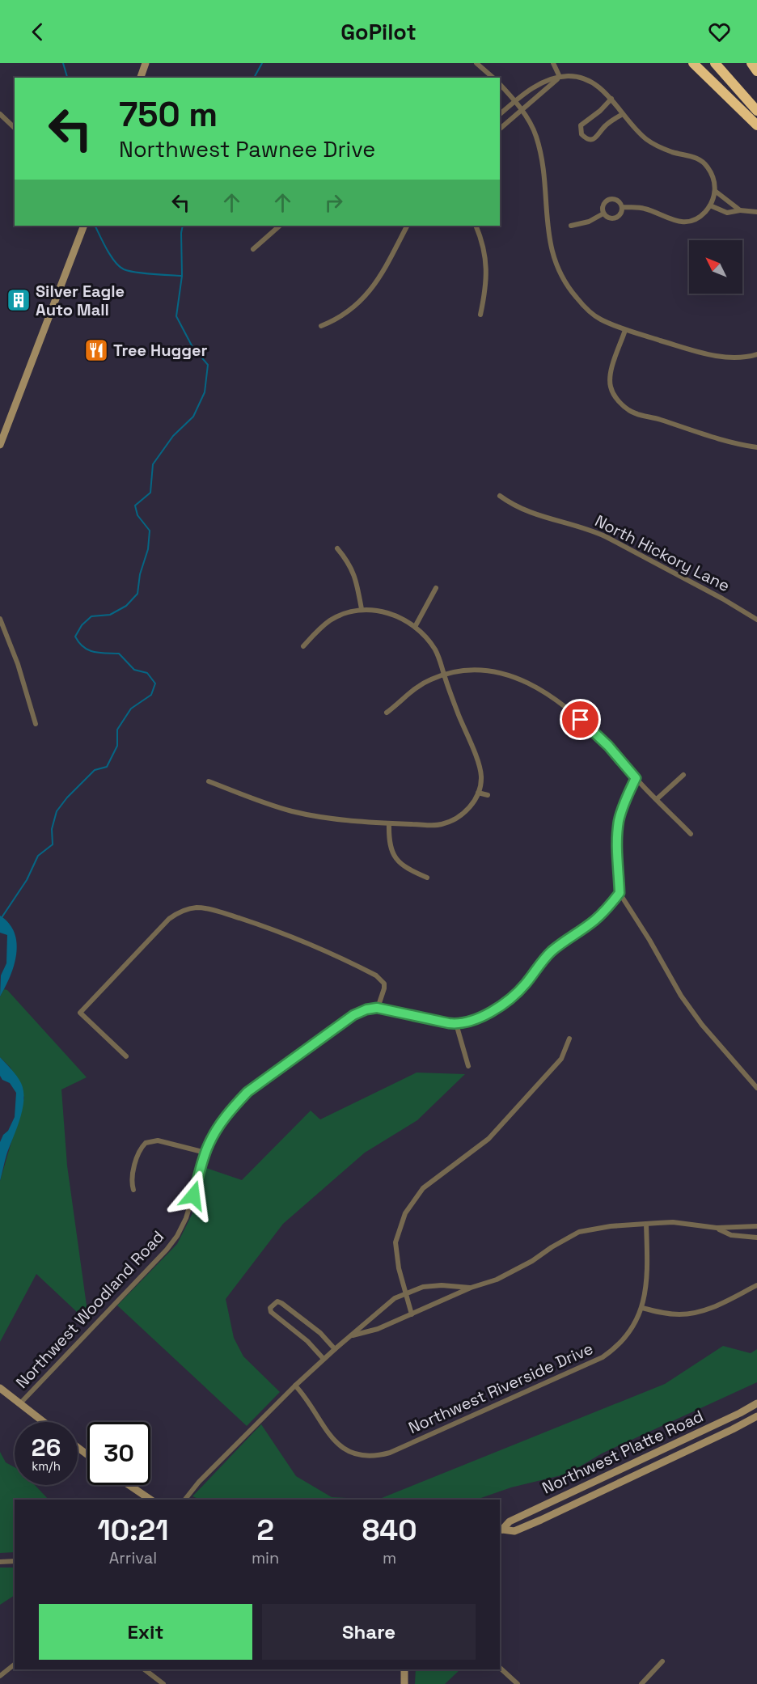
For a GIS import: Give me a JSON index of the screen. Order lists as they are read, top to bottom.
{
  "streets": {
    "main road": ["Northwest Platte Road"],
    "street": ["North Hickory Lane", "Northwest Woodland Road", "Northwest Riverside Drive"]
  },
  "places": {
    "building": ["Silver Eagle Auto Mall"],
    "restaurant": ["Tree Hugger"]
  },
  "north": "top left",
  "page": {
    "header": "GoPilot",
    "turn": ["750 m", "Northwest Pawnee Drive"],
    "speed": "26 km/h",
    "limit": "30",
    "eta": [
      "10:21",
      "Arrival",
      "2",
      "min",
      "840",
      "m"
    ],
    "buttons": ["Exit", "Share"]
  }
}
